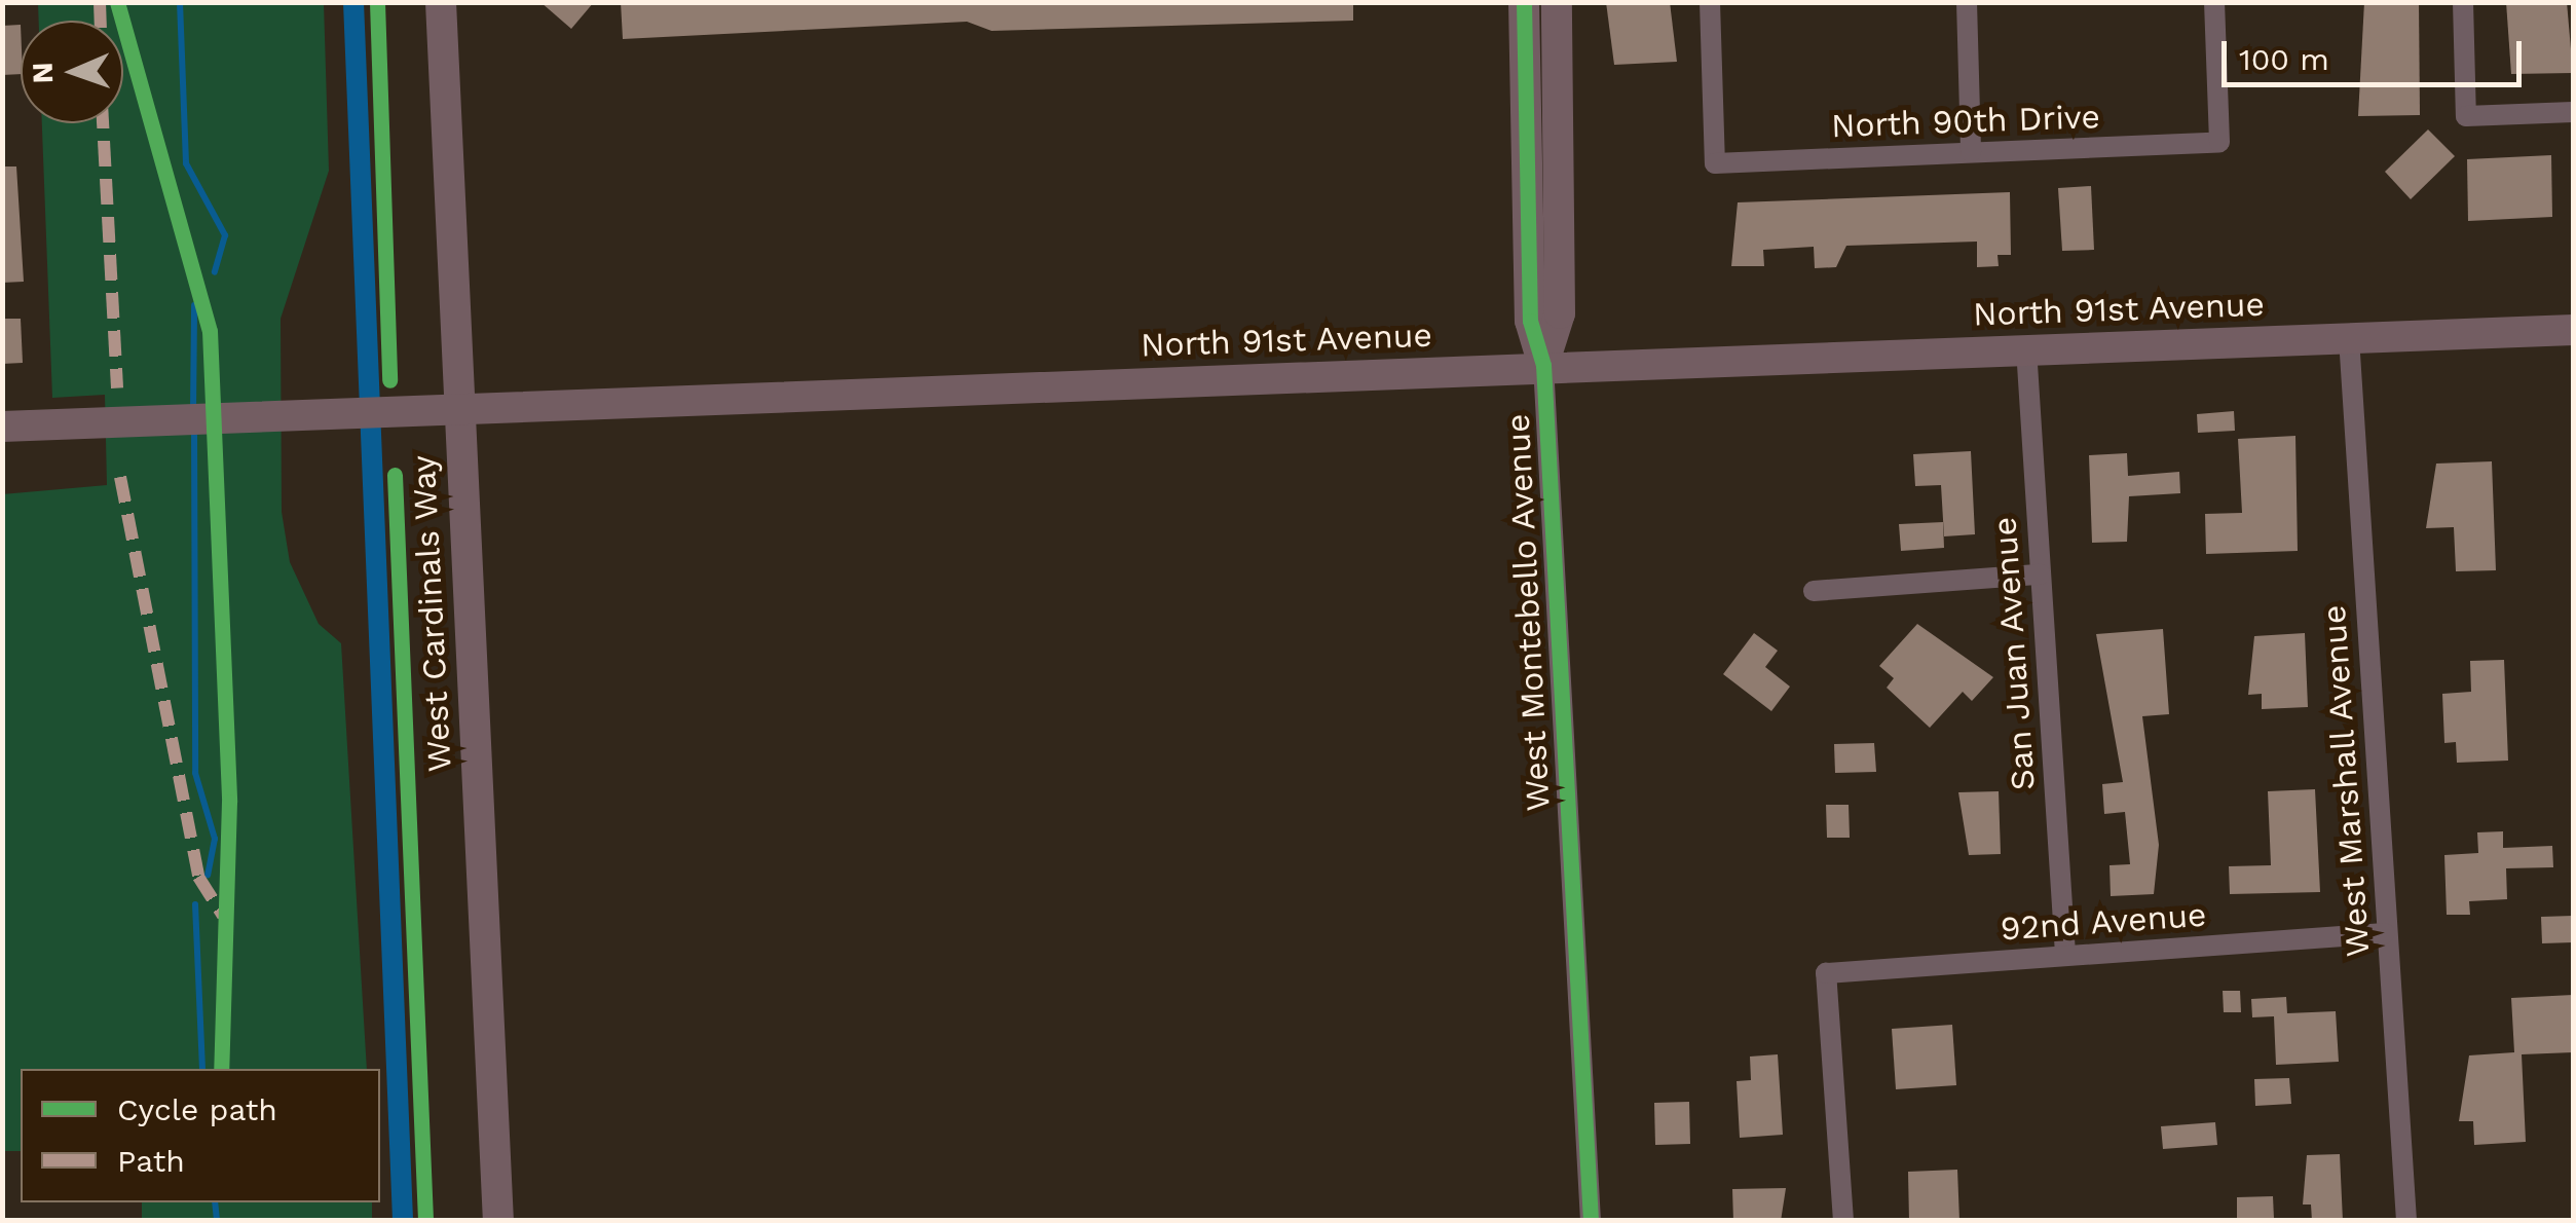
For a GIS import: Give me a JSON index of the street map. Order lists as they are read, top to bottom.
{
  "streets": {
    "main road": ["North 91st Avenue", "West Montebello Avenue", "West Cardinals Way"],
    "street": [
      "North 90th Drive",
      "San Juan Avenue",
      "West Marshall Avenue",
      "92nd Avenue"
    ]
  },
  "crossings": [
    ["North 91st Avenue", "West Montebello Avenue"],
    ["North 91st Avenue", "West Cardinals Way"],
    ["North 91st Avenue", "San Juan Avenue"],
    ["North 91st Avenue", "West Marshall Avenue"],
    ["San Juan Avenue", "92nd Avenue"],
    ["West Marshall Avenue", "92nd Avenue"]
  ],
  "legend": ["Cycle path", "Path"],
  "scale_bar": "100 m",
  "north": "left"
}
